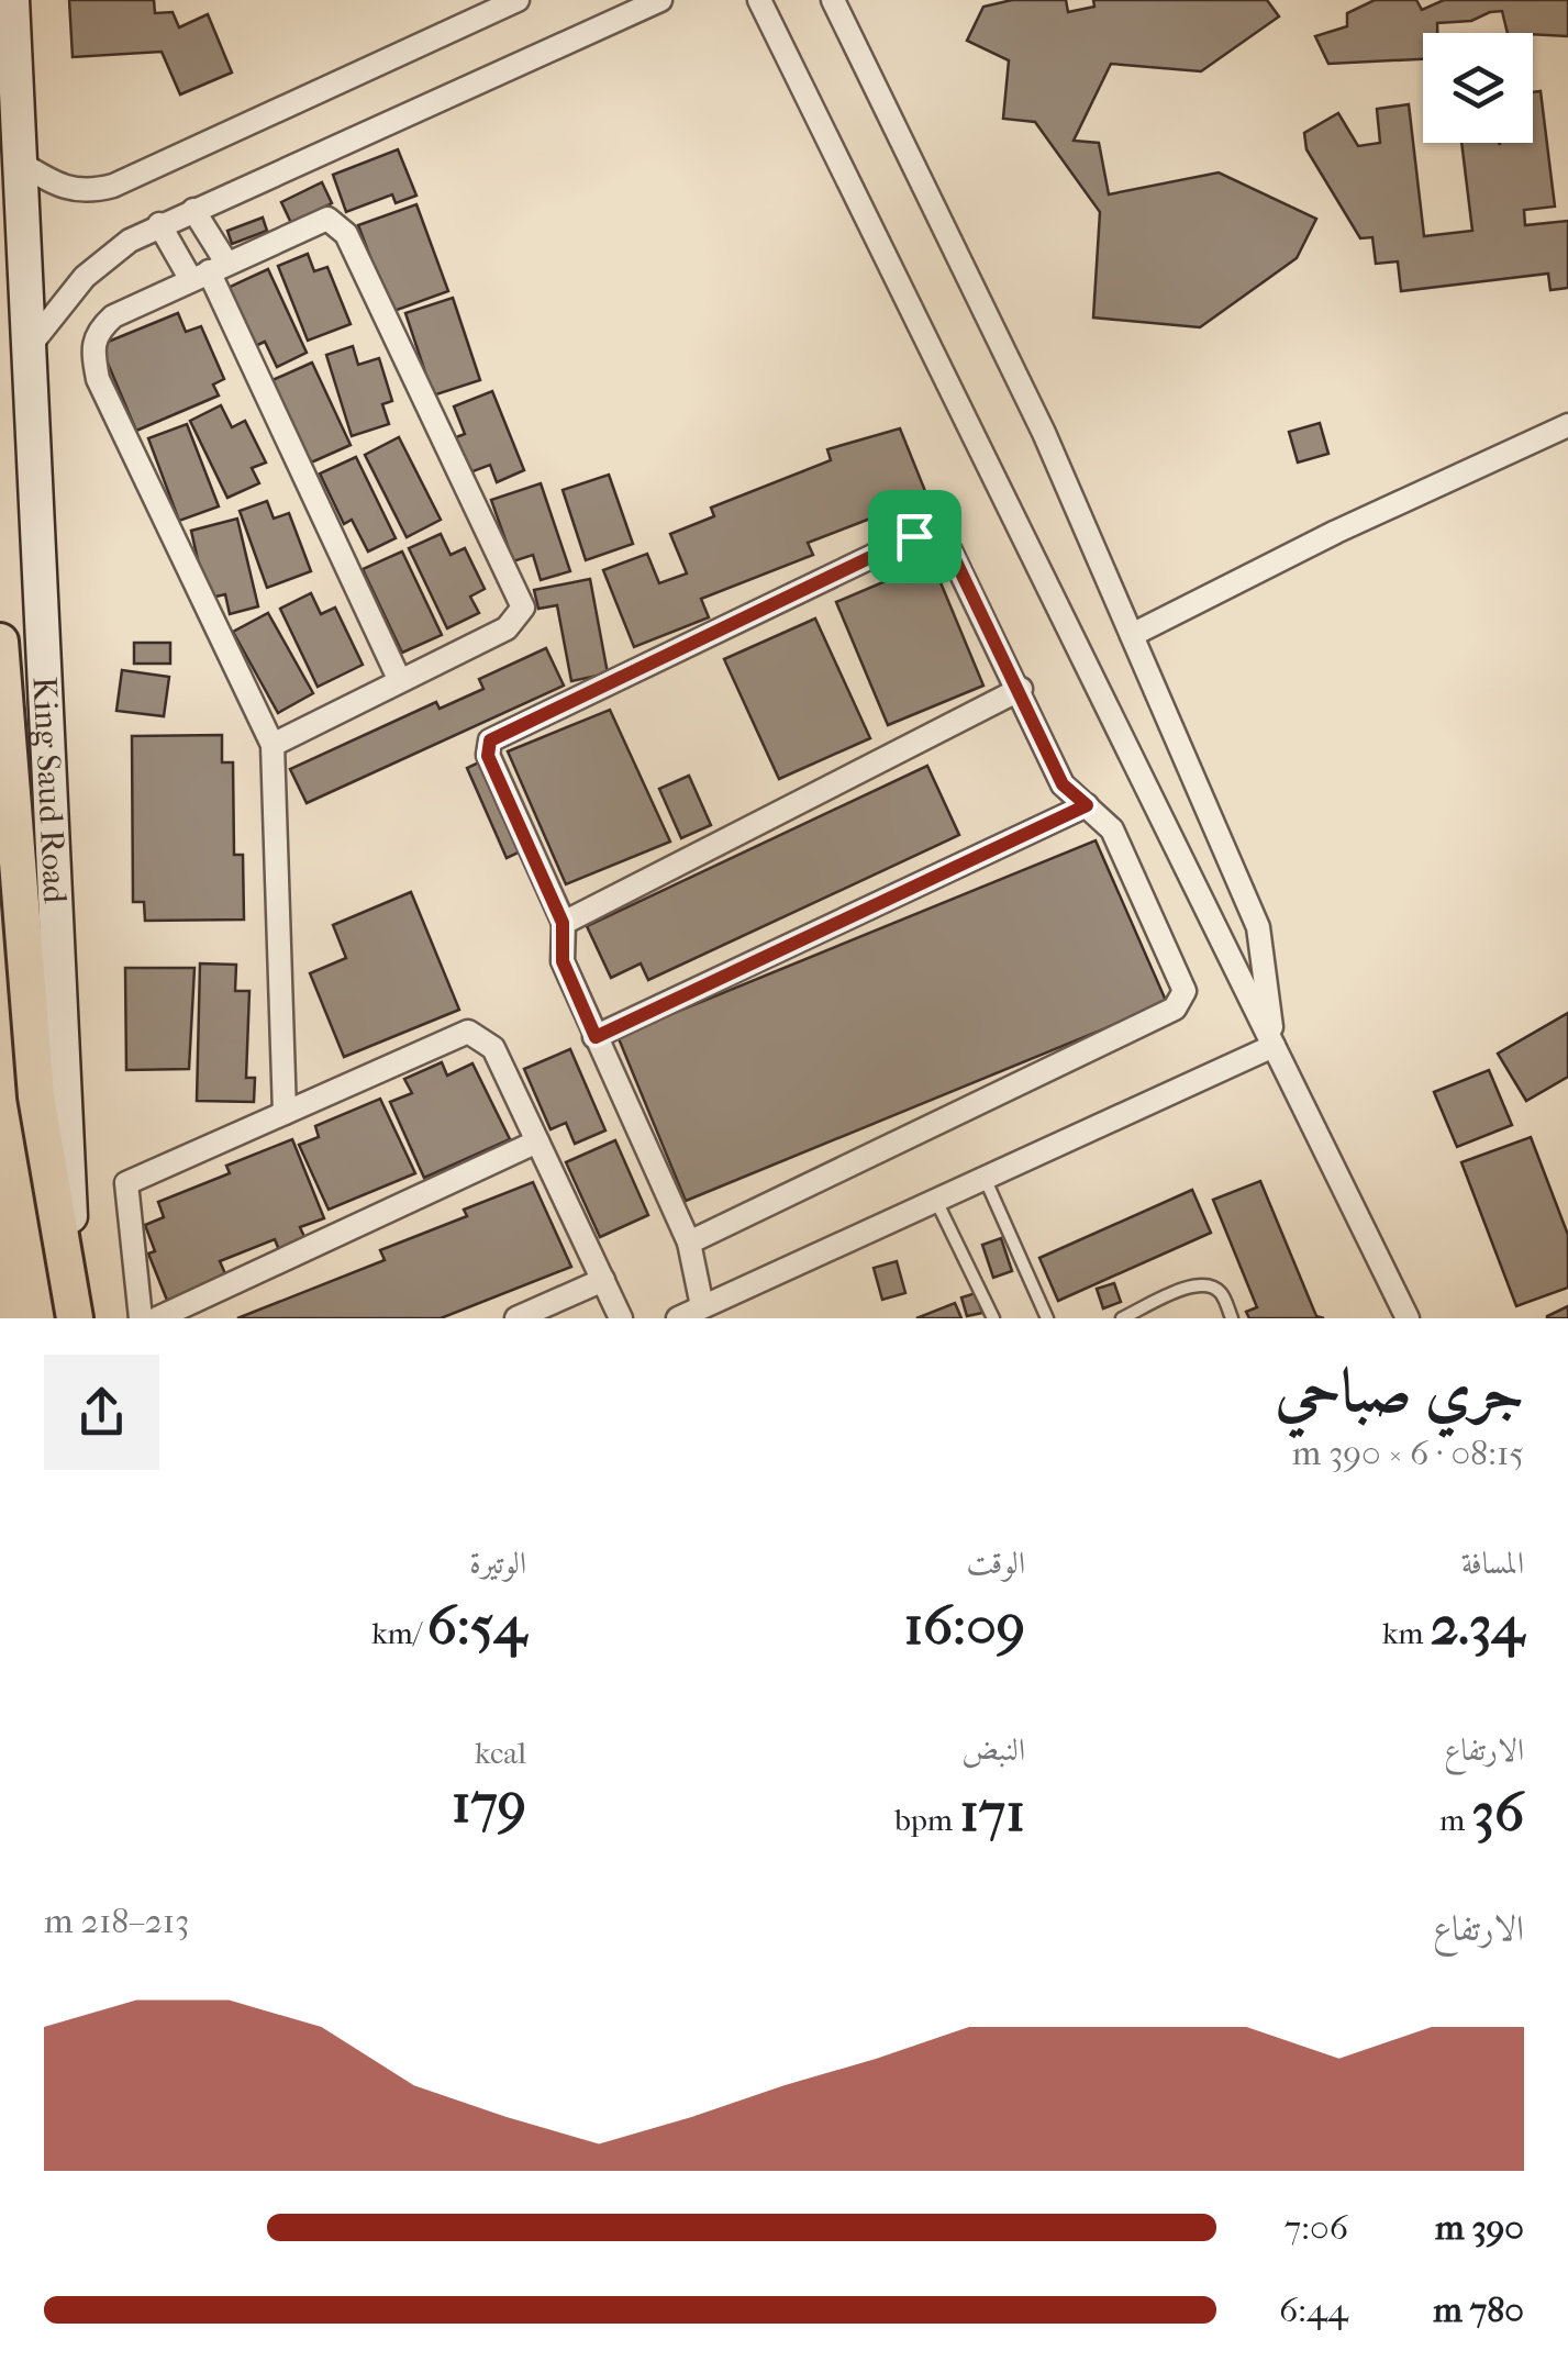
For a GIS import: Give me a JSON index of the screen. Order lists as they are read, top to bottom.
{
  "streets": {
    "main road": ["King Saud Road"]
  },
  "page": {
    "heading": ["جري صباحي", "08:15 · 6 × 390 m"],
    "stats": [
      ["المسافة", "2.34 km"],
      ["الوقت", "16:09"],
      ["الوتيرة", "6:54 /km"],
      ["الارتفاع", "36 m"],
      ["النبض", "171 bpm"],
      ["kcal", "179"]
    ],
    "chart": ["الارتفاع", "213–218 m"],
    "list": [
      {
        "name": "390 m",
        "note": "7:06"
      },
      {
        "name": "780 m",
        "note": "6:44"
      }
    ]
  }
}
